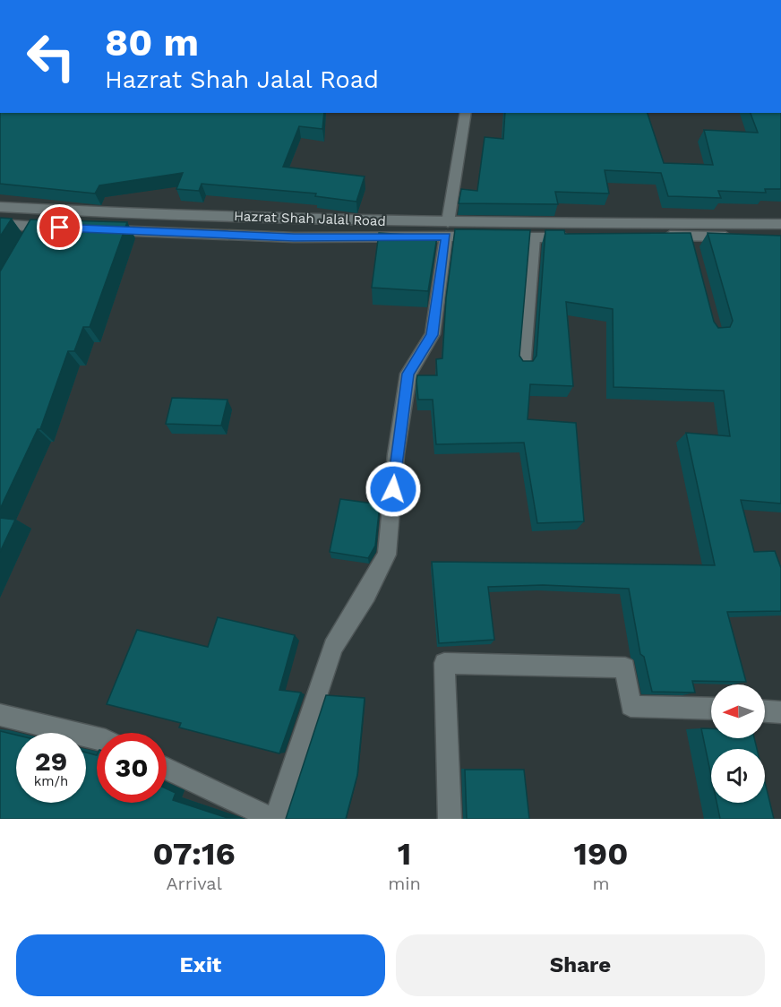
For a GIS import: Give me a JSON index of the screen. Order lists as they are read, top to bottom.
{
  "streets": {
    "main road": ["Hazrat Shah Jalal Road"]
  },
  "north": "left",
  "page": {
    "turn": ["80 m", "Hazrat Shah Jalal Road"],
    "speed": "29 km/h",
    "limit": "30",
    "eta": [
      "07:16",
      "Arrival",
      "1",
      "min",
      "190",
      "m"
    ],
    "buttons": ["Exit", "Share"]
  }
}
